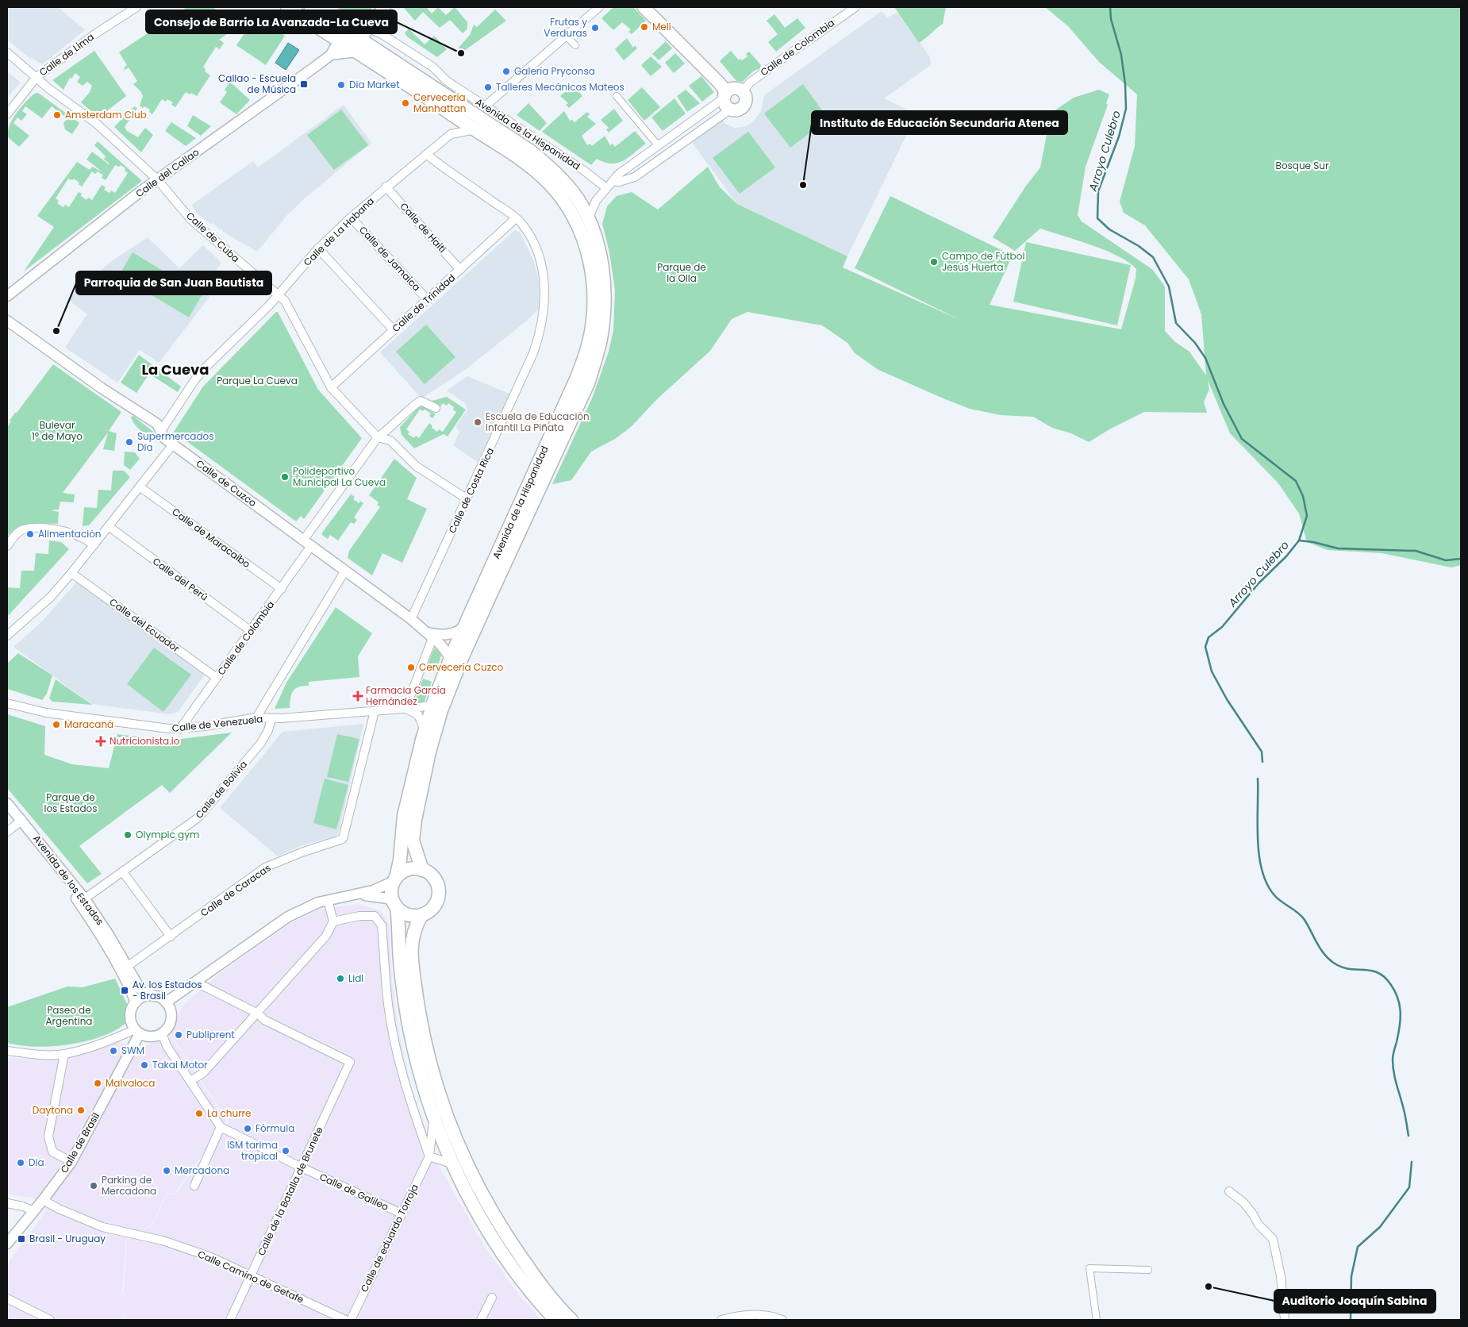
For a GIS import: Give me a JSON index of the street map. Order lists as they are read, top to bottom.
{
  "streets": {
    "main road": ["Avenida de la Hispanidad"],
    "street": [
      "Calle de Colombia",
      "Calle de Lima",
      "Calle del Callao",
      "Calle de Haití",
      "Calle de La Habana",
      "Calle de Cuba",
      "Calle de Jamaica",
      "Calle de Trinidad",
      "Calle de Cuzco",
      "Calle de Costa Rica",
      "Calle de Maracaibo",
      "Calle del Perú",
      "Calle del Ecuador",
      "Calle de Venezuela",
      "Calle de Bolivia",
      "Avenida de los Estados",
      "Calle de Caracas",
      "Calle de Brasil",
      "Calle de la Batalla de Brunete",
      "Calle de Galileo",
      "Calle de eduardo Torroja",
      "Calle Camino de Getafe"
    ]
  },
  "crossings": [
    ["Calle de Colombia", "Avenida de la Hispanidad"],
    ["Calle de Colombia", "Calle de Cuba"],
    ["Calle de Colombia", "Calle de Cuzco"],
    ["Calle de Colombia", "Calle de Maracaibo"],
    ["Calle de Colombia", "Calle del Perú"],
    ["Calle de Colombia", "Calle del Ecuador"],
    ["Calle de Colombia", "Calle de Venezuela"],
    ["Calle de Lima", "Calle de Cuba"],
    ["Avenida de la Hispanidad", "Calle del Callao"],
    ["Avenida de la Hispanidad", "Calle de La Habana"],
    ["Avenida de la Hispanidad", "Calle de Cuzco"],
    ["Avenida de la Hispanidad", "Calle de Venezuela"],
    ["Calle del Callao", "Calle de Cuba"],
    ["Calle de Haití", "Calle de La Habana"],
    ["Calle de Haití", "Calle de Trinidad"],
    ["Calle de La Habana", "Calle de Cuba"],
    ["Calle de La Habana", "Calle de Jamaica"],
    ["Calle de La Habana", "Calle de Cuzco"],
    ["Calle de La Habana", "Calle de Costa Rica"],
    ["Calle de Cuba", "Calle de Trinidad"],
    ["Calle de Cuba", "Calle de Costa Rica"],
    ["Calle de Jamaica", "Calle de Trinidad"],
    ["Calle de Trinidad", "Calle de Costa Rica"],
    ["Calle de Cuzco", "Calle de Costa Rica"],
    ["Calle de Venezuela", "Calle de Bolivia"],
    ["Calle de Venezuela", "Calle de Caracas"],
    ["Calle de Bolivia", "Avenida de los Estados"],
    ["Avenida de los Estados", "Calle de Caracas"],
    ["Avenida de los Estados", "Calle de Brasil"],
    ["Calle de Brasil", "Calle Camino de Getafe"],
    ["Calle de la Batalla de Brunete", "Calle de Galileo"],
    ["Calle de la Batalla de Brunete", "Calle Camino de Getafe"],
    ["Calle de Galileo", "Calle de eduardo Torroja"]
  ],
  "districts": ["La Cueva"],
  "water": ["Arroyo Culebro"],
  "parks": [
    "Bosque Sur",
    "Parque de la Olla",
    "Parque La Cueva",
    "Bulevar 1º de Mayo",
    "Parque de los Estados",
    "Paseo de Argentina"
  ],
  "places": {
    "other": [
      "Meli",
      "Frutas y Verduras",
      "Consejo de Barrio La Avanzada-La Cueva",
      "Galería Pryconsa",
      "Dia Market",
      "Talleres Mecánicos Mateos",
      "Cervecería Manhattan",
      "Amsterdam Club",
      "Instituto de Educación Secundaria Atenea",
      "Campo de Fútbol Jesús Huerta",
      "Parroquia de San Juan Bautista",
      "Escuela de Educación Infantil La Piñata",
      "Supermercados Dia",
      "Polideportivo Municipal La Cueva",
      "Alimentación",
      "Cervecería Cuzco",
      "Maracaná",
      "Olympic gym",
      "Lidl",
      "Publiprent",
      "SWM",
      "Takai Motor",
      "Malvaloca",
      "Daytona",
      "La churre",
      "Fórmula",
      "ISM tarima tropical",
      "Dia",
      "Mercadona",
      "Parking de Mercadona",
      "Auditorio Joaquín Sabina"
    ],
    "transit": ["Callao - Escuela de Música", "Av. los Estados - Brasil", "Brasil - Uruguay"],
    "health": ["Farmacia García Hernández", "Nutricionista.io"]
  }
}
